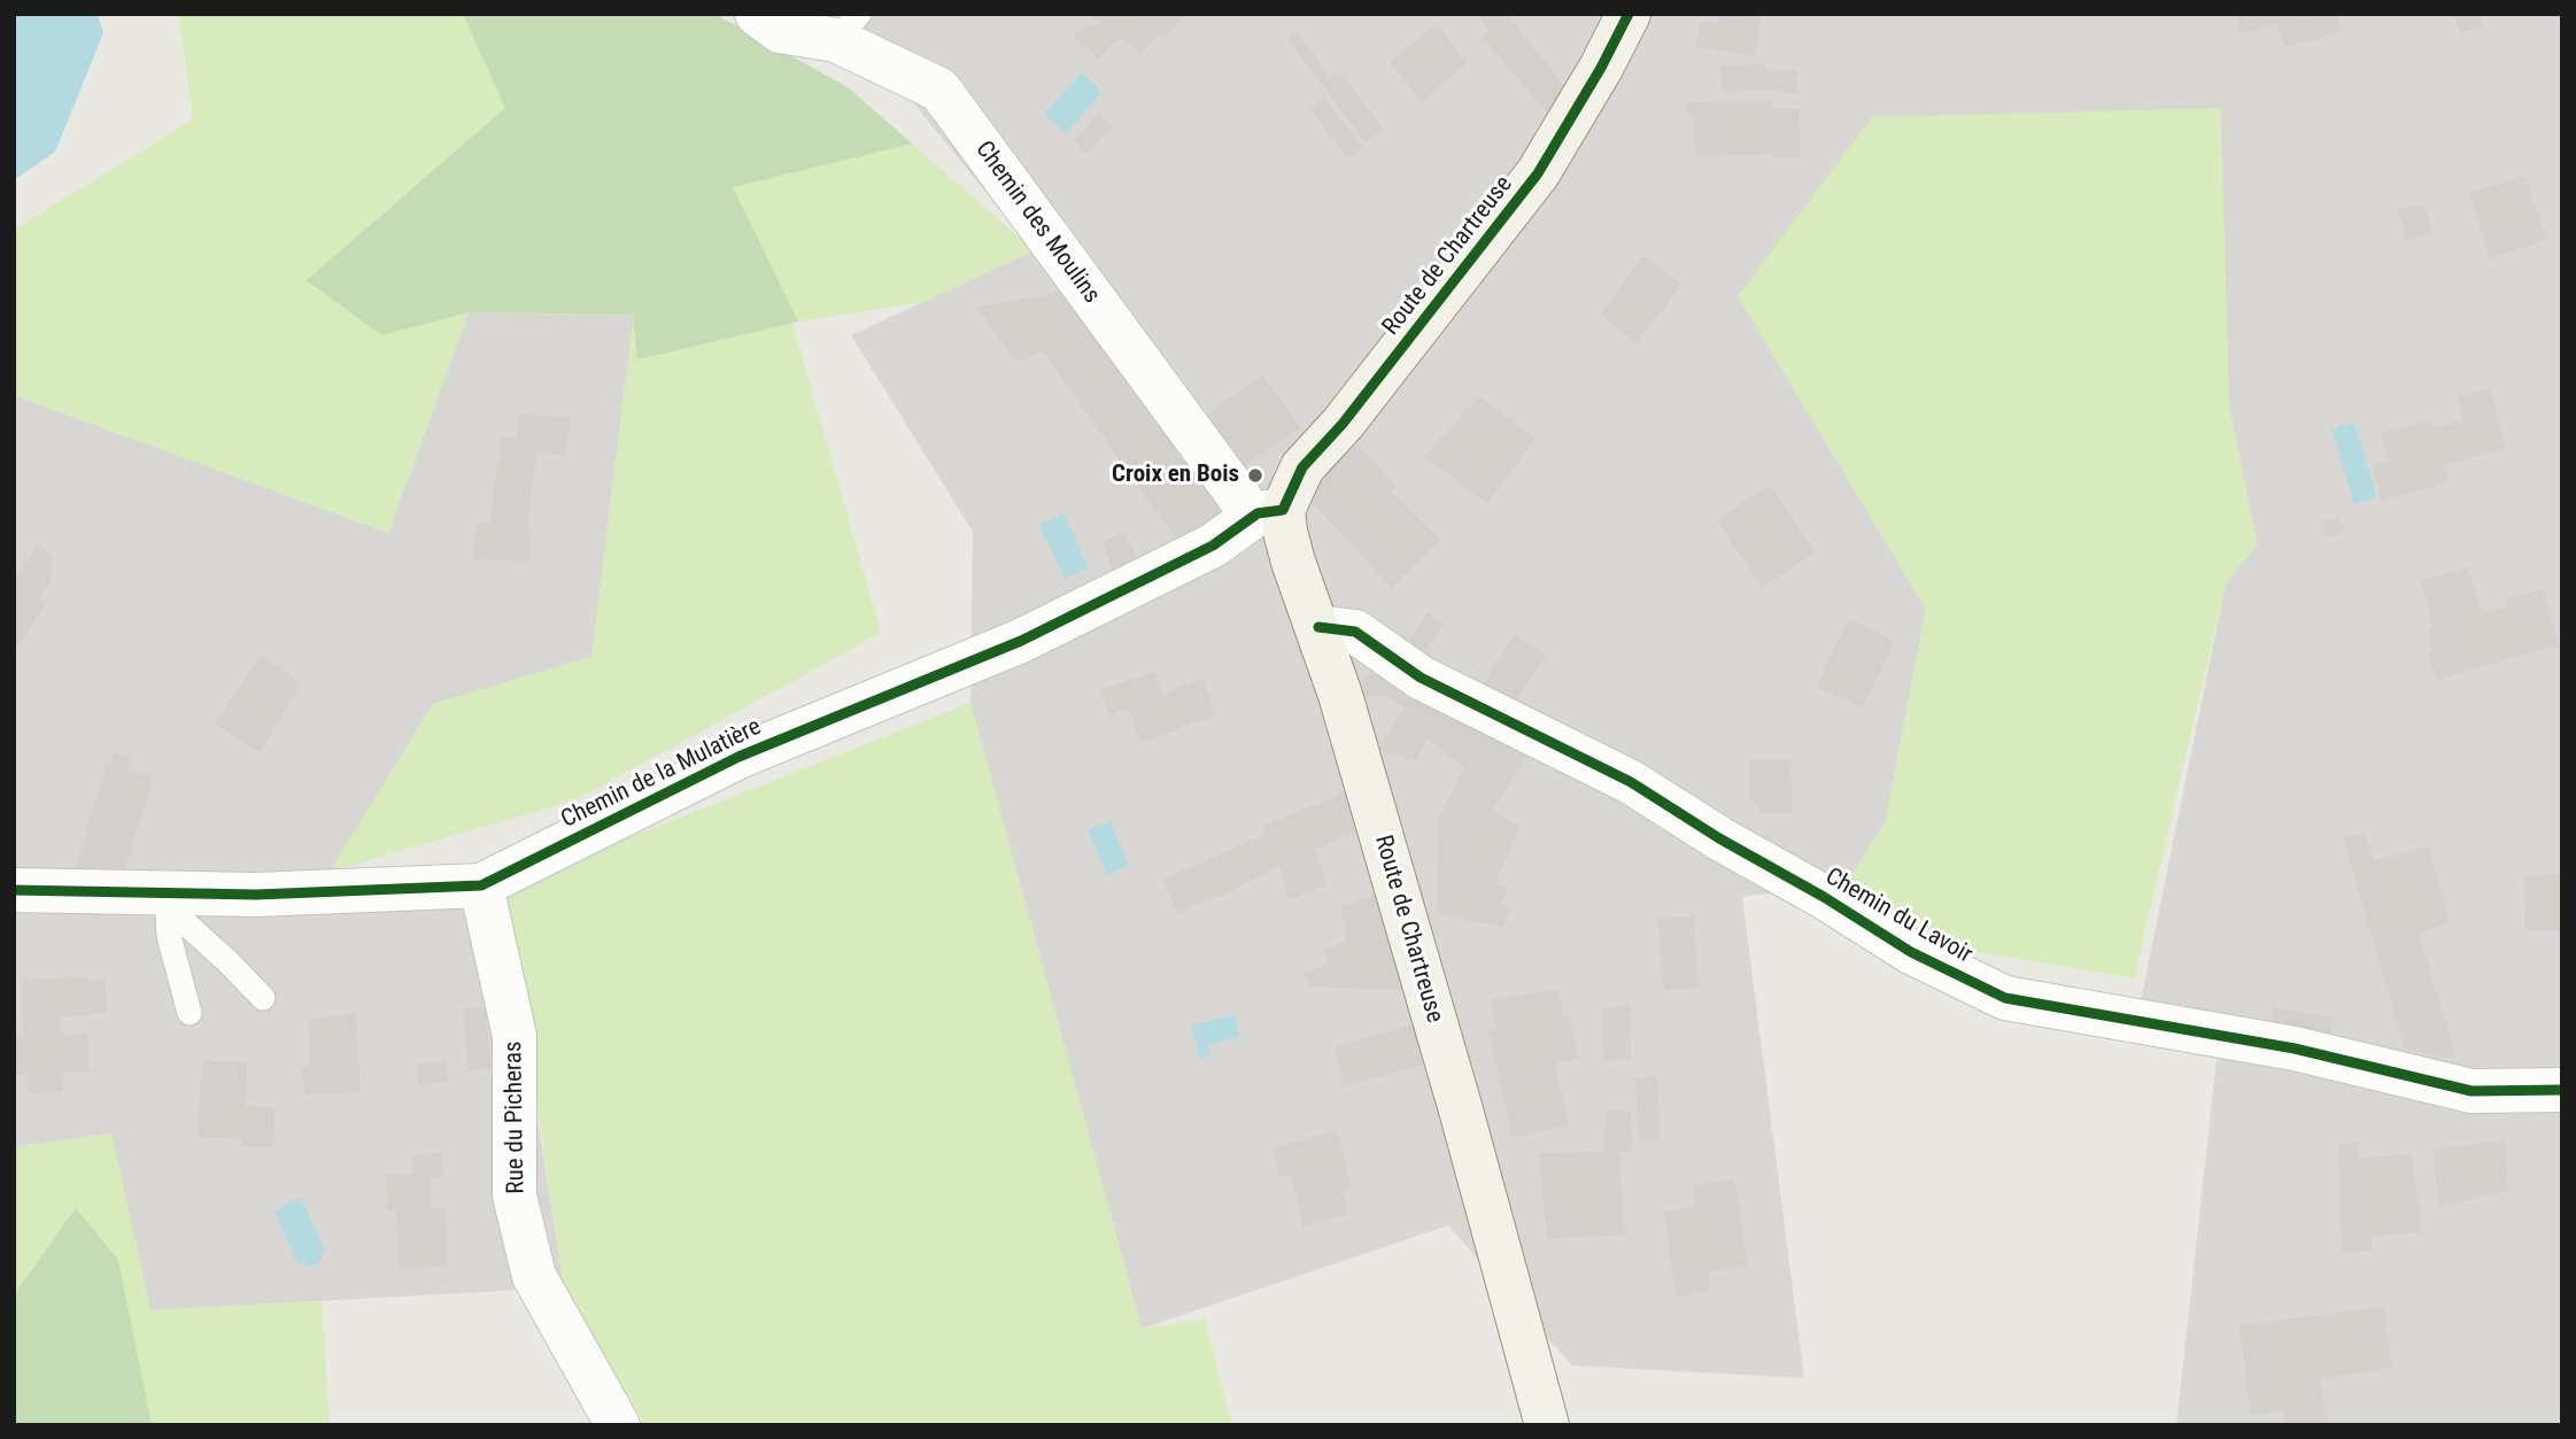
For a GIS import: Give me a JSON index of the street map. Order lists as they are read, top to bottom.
{
  "streets": {
    "main road": ["Route de Chartreuse"],
    "street": [
      "Chemin des Moulins",
      "Chemin de la Mulatière",
      "Chemin du Lavoir",
      "Rue du Picheras"
    ]
  },
  "crossings": [
    ["Chemin des Moulins", "Route de Chartreuse"],
    ["Chemin des Moulins", "Chemin de la Mulatière"],
    ["Route de Chartreuse", "Chemin de la Mulatière"],
    ["Route de Chartreuse", "Chemin du Lavoir"],
    ["Chemin de la Mulatière", "Rue du Picheras"]
  ],
  "places": ["Croix en Bois"]
}
